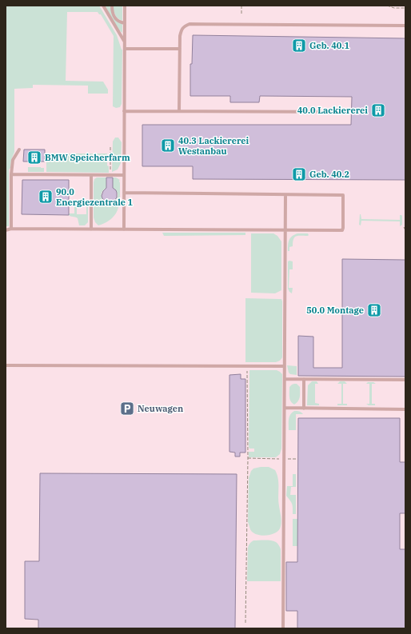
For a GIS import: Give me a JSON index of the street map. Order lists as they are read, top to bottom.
{
  "places": {
    "building": [
      "Geb. 40.1",
      "40.0 Lackiererei",
      "40.3 Lackiererei Westanbau",
      "BMW Speicherfarm",
      "Geb. 40.2",
      "90.0 Energiezentrale 1",
      "50.0 Montage"
    ],
    "parking": ["Neuwagen"]
  }
}
